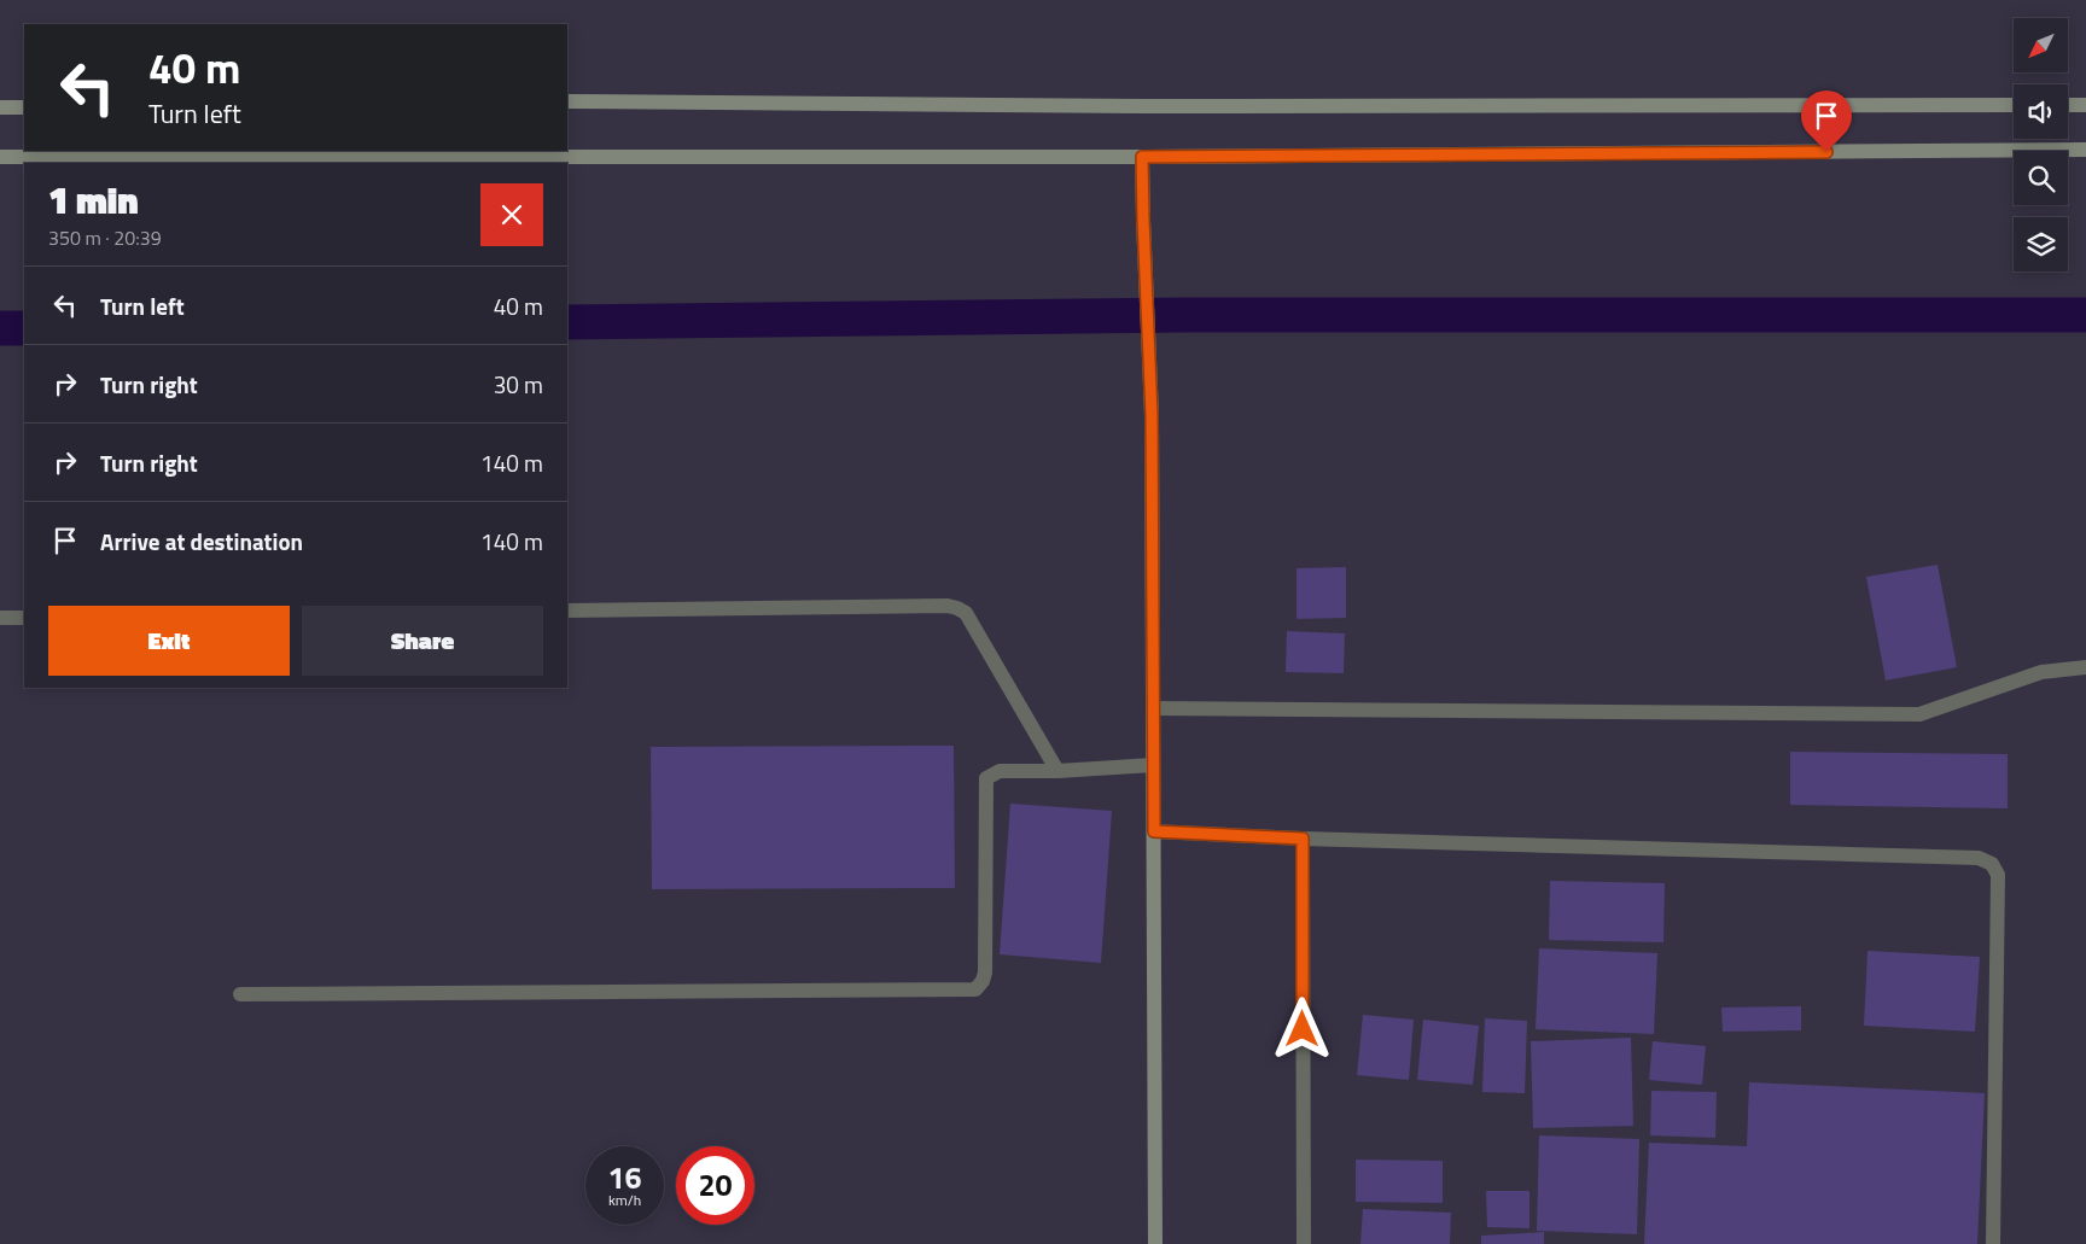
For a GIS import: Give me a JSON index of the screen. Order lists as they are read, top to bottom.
{
  "north": "bottom left",
  "page": {
    "turn": ["40 m", "Turn left"],
    "heading": ["1 min", "350 m · 20:39"],
    "list": [
      {
        "name": "Turn left",
        "value": "40 m"
      },
      {
        "name": "Turn right",
        "value": "30 m"
      },
      {
        "name": "Turn right",
        "value": "140 m"
      },
      {
        "name": "Arrive at destination",
        "value": "140 m"
      }
    ],
    "buttons": ["Exit", "Share"],
    "speed": "16 km/h",
    "limit": "20"
  }
}
